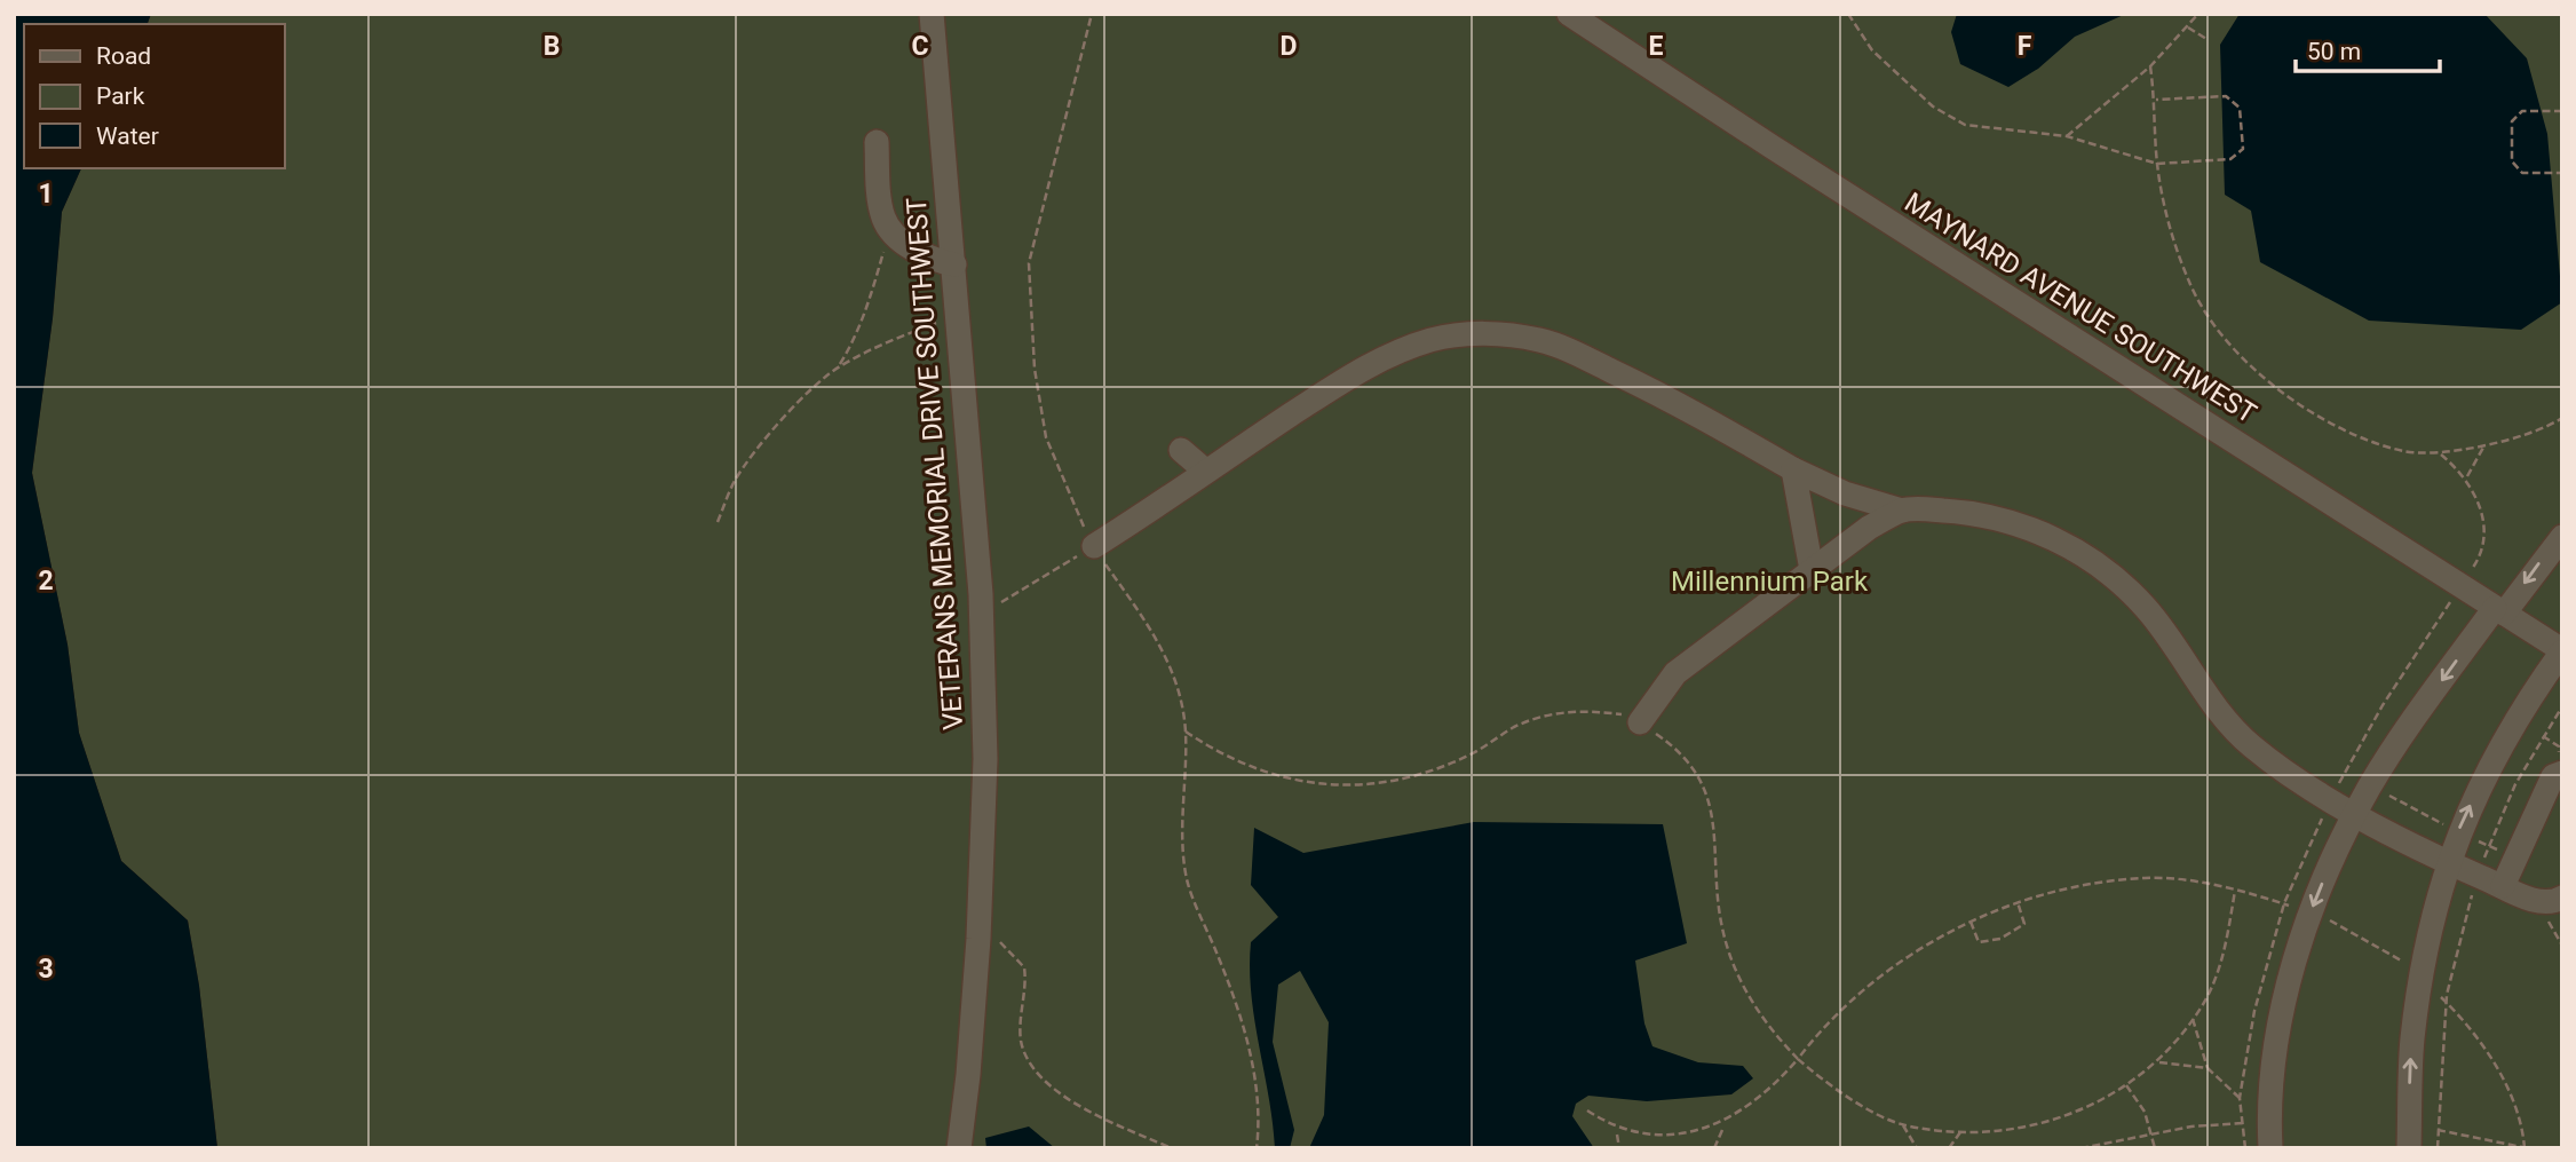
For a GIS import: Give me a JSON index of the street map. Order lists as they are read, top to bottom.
{
  "streets": {
    "street": ["MAYNARD AVENUE SOUTHWEST", "VETERANS MEMORIAL DRIVE SOUTHWEST"]
  },
  "parks": ["Millennium Park"],
  "legend": ["Road", "Park", "Water"],
  "scale_bar": "50 m",
  "grid": {
    "columns": [
      "B",
      "C",
      "D",
      "E",
      "F"
    ],
    "rows": ["1", "2", "3"]
  }
}
